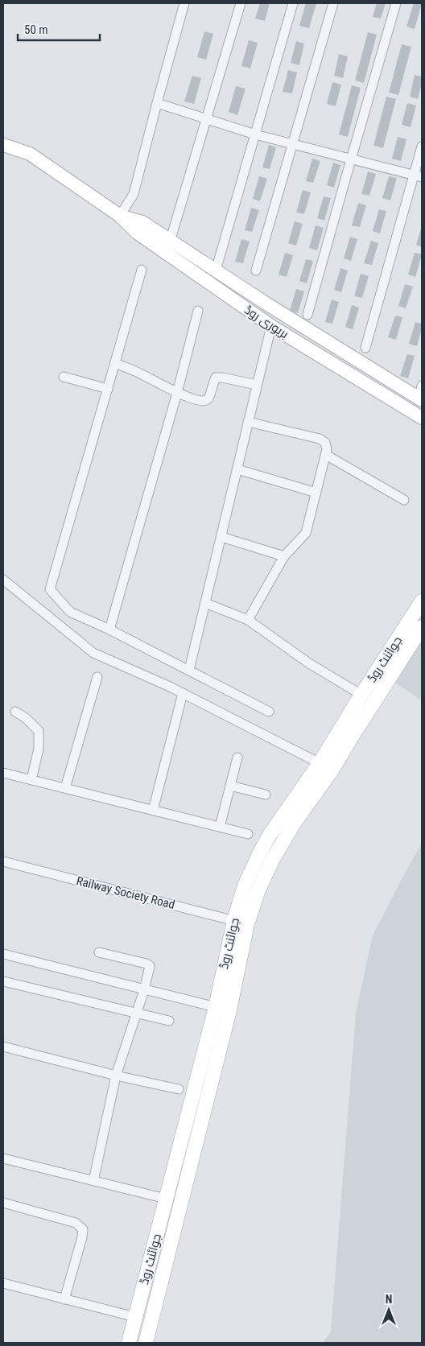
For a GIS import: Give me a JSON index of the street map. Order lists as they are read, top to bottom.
{
  "streets": {
    "main road": ["بریوری روڈ", "جوائنٹ روڈ"],
    "street": ["Railway Society Road"]
  },
  "crossings": [
    ["جوائنٹ روڈ", "Railway Society Road"]
  ],
  "scale_bar": "50 m",
  "north": "top"
}
